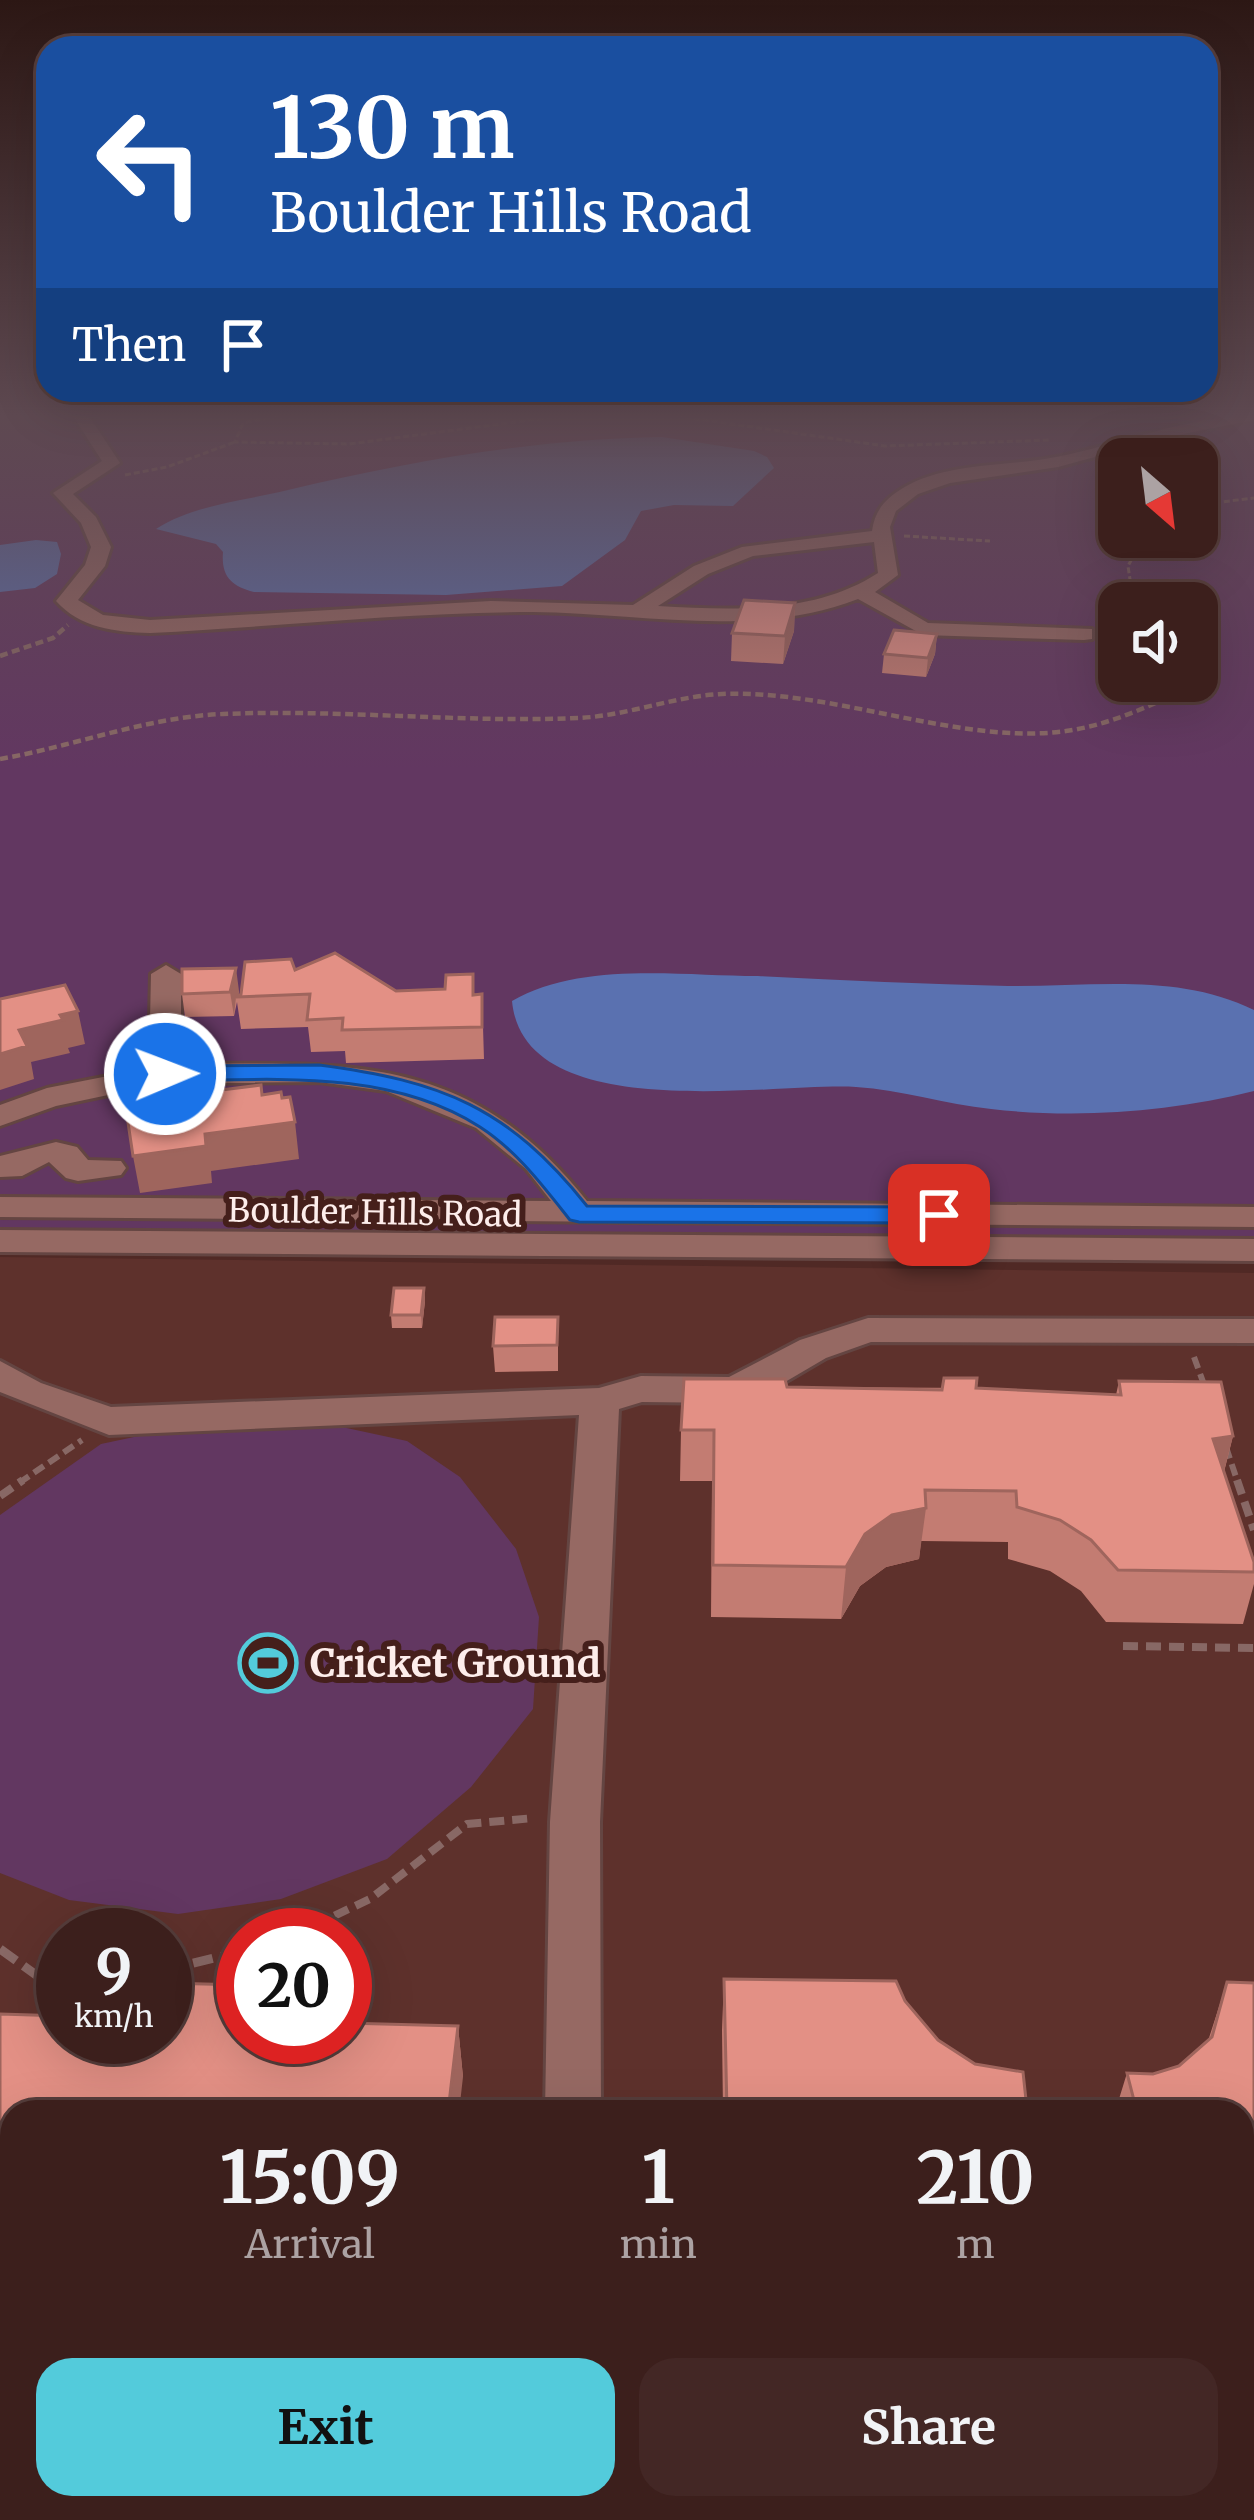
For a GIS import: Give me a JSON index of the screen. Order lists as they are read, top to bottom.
{
  "streets": {
    "lane": ["Boulder Hills Road"]
  },
  "places": {
    "sports": ["Cricket Ground"]
  },
  "north": "bottom right",
  "page": {
    "turn": ["130 m", "Boulder Hills Road"],
    "then": "Then",
    "speed": "9 km/h",
    "limit": "20",
    "eta": [
      "15:09",
      "Arrival",
      "1",
      "min",
      "210",
      "m"
    ],
    "buttons": ["Exit", "Share"]
  }
}
